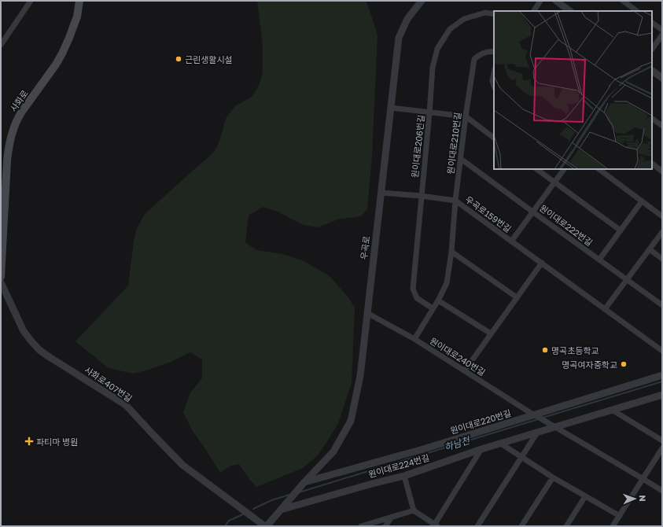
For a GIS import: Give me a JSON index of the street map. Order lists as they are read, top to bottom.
{
  "streets": {
    "main road": ["사화로"],
    "street": [
      "원이대로210번길",
      "원이대로206번길",
      "우곡로159번길",
      "원이대로222번길",
      "우곡로",
      "원이대로240번길",
      "사화로407번길",
      "원이대로220번길",
      "원이대로224번길"
    ]
  },
  "crossings": [
    ["원이대로210번길", "원이대로206번길"],
    ["원이대로210번길", "우곡로159번길"],
    ["원이대로210번길", "원이대로222번길"],
    ["원이대로210번길", "원이대로240번길"],
    ["원이대로206번길", "우곡로159번길"],
    ["우곡로159번길", "우곡로"],
    ["우곡로", "원이대로240번길"],
    ["우곡로", "원이대로220번길"],
    ["우곡로", "원이대로224번길"],
    ["원이대로240번길", "원이대로220번길"],
    ["원이대로240번길", "원이대로224번길"]
  ],
  "water": ["하남천"],
  "places": {
    "other": ["근린생활시설", "명곡초등학교", "명곡여자중학교"],
    "health": ["파티마 병원"]
  },
  "north": "right"
}
